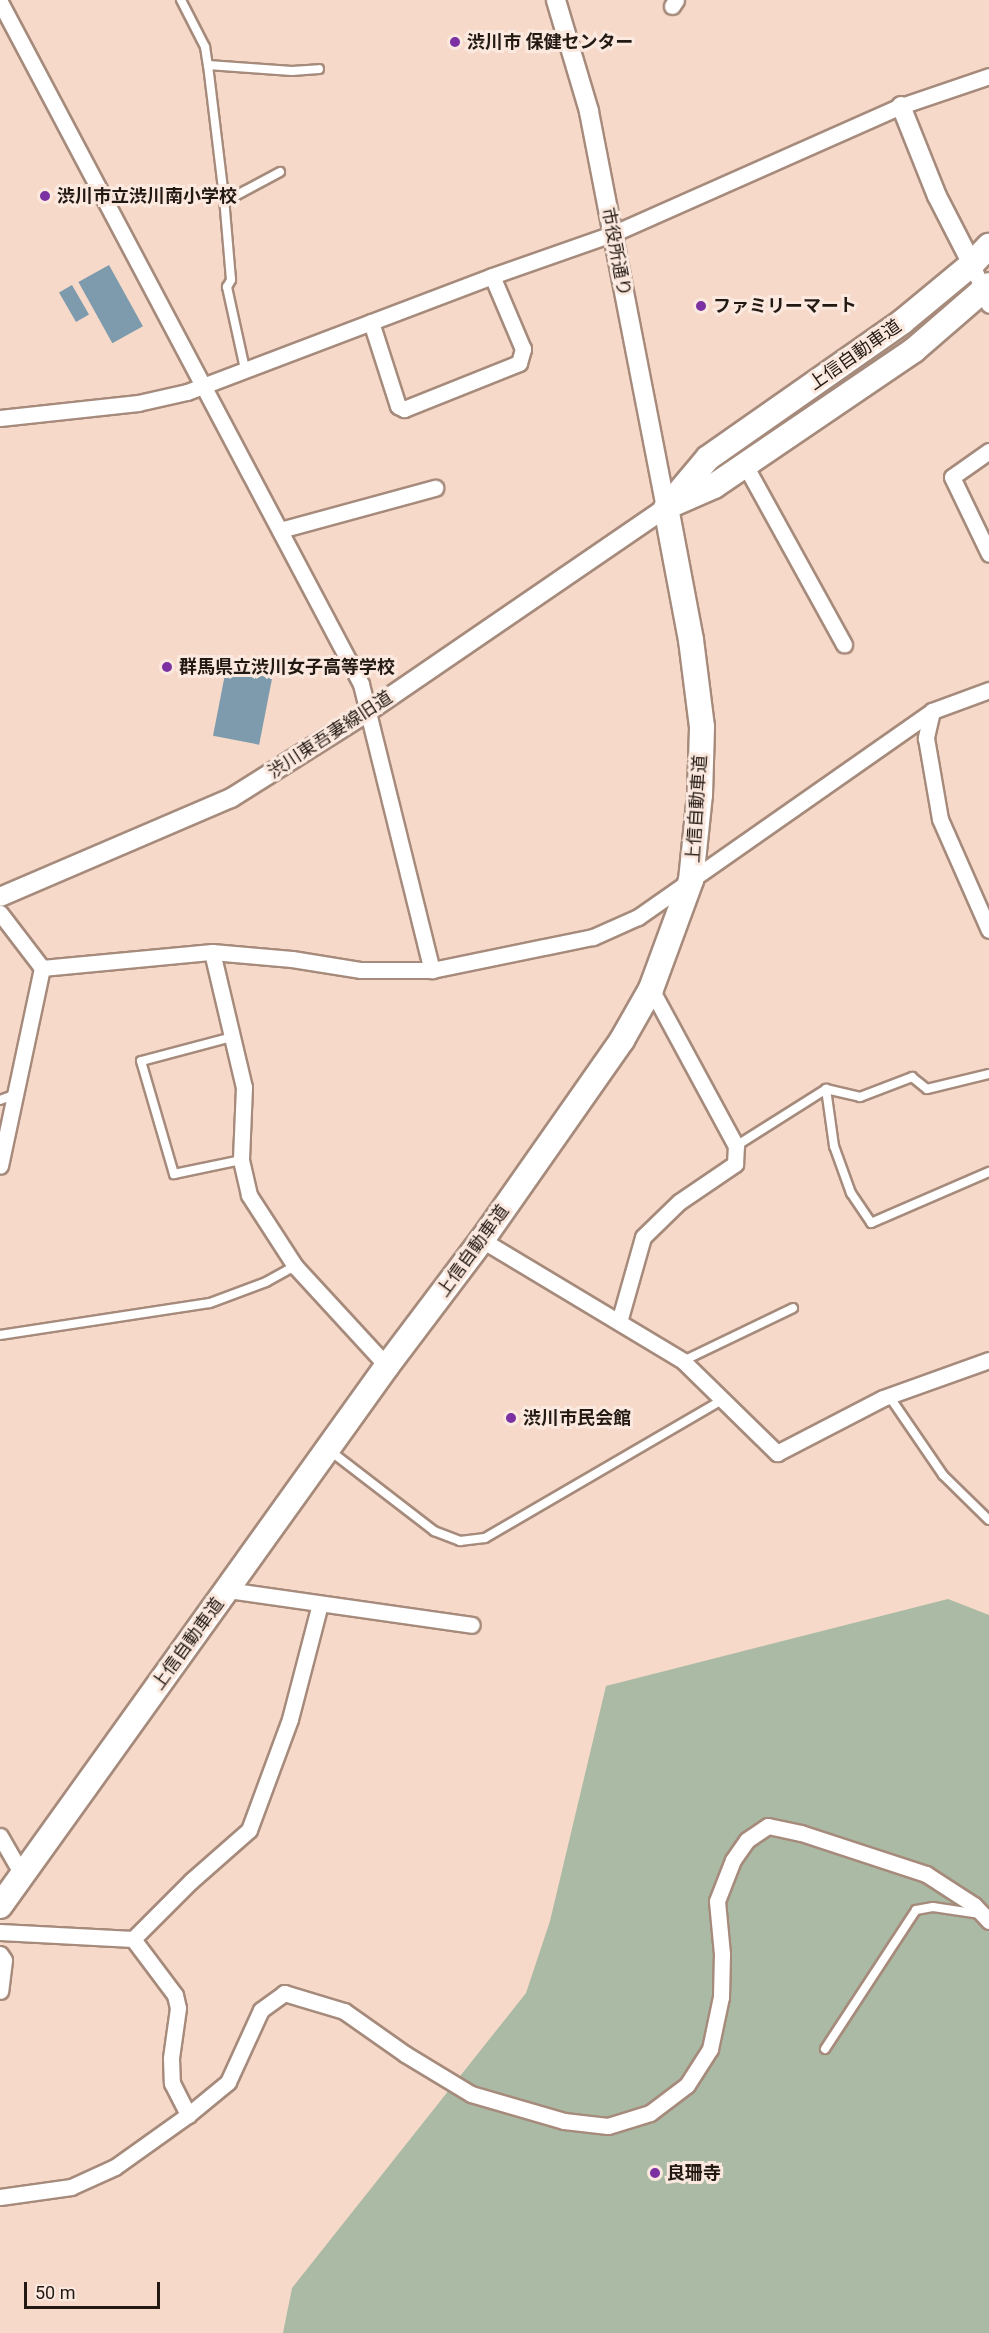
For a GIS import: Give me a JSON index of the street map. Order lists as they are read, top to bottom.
{
  "streets": {
    "highway": ["上信自動車道"],
    "street": ["市役所通り", "渋川東吾妻線旧道"]
  },
  "crossings": [
    ["市役所通り", "上信自動車道"],
    ["市役所通り", "渋川東吾妻線旧道"],
    ["上信自動車道", "渋川東吾妻線旧道"]
  ],
  "places": [
    "渋川市 保健センター",
    "渋川市立渋川南小学校",
    "ファミリーマート",
    "群馬県立渋川女子高等学校",
    "渋川市民会館",
    "良珊寺"
  ],
  "scale_bar": "50 m"
}
